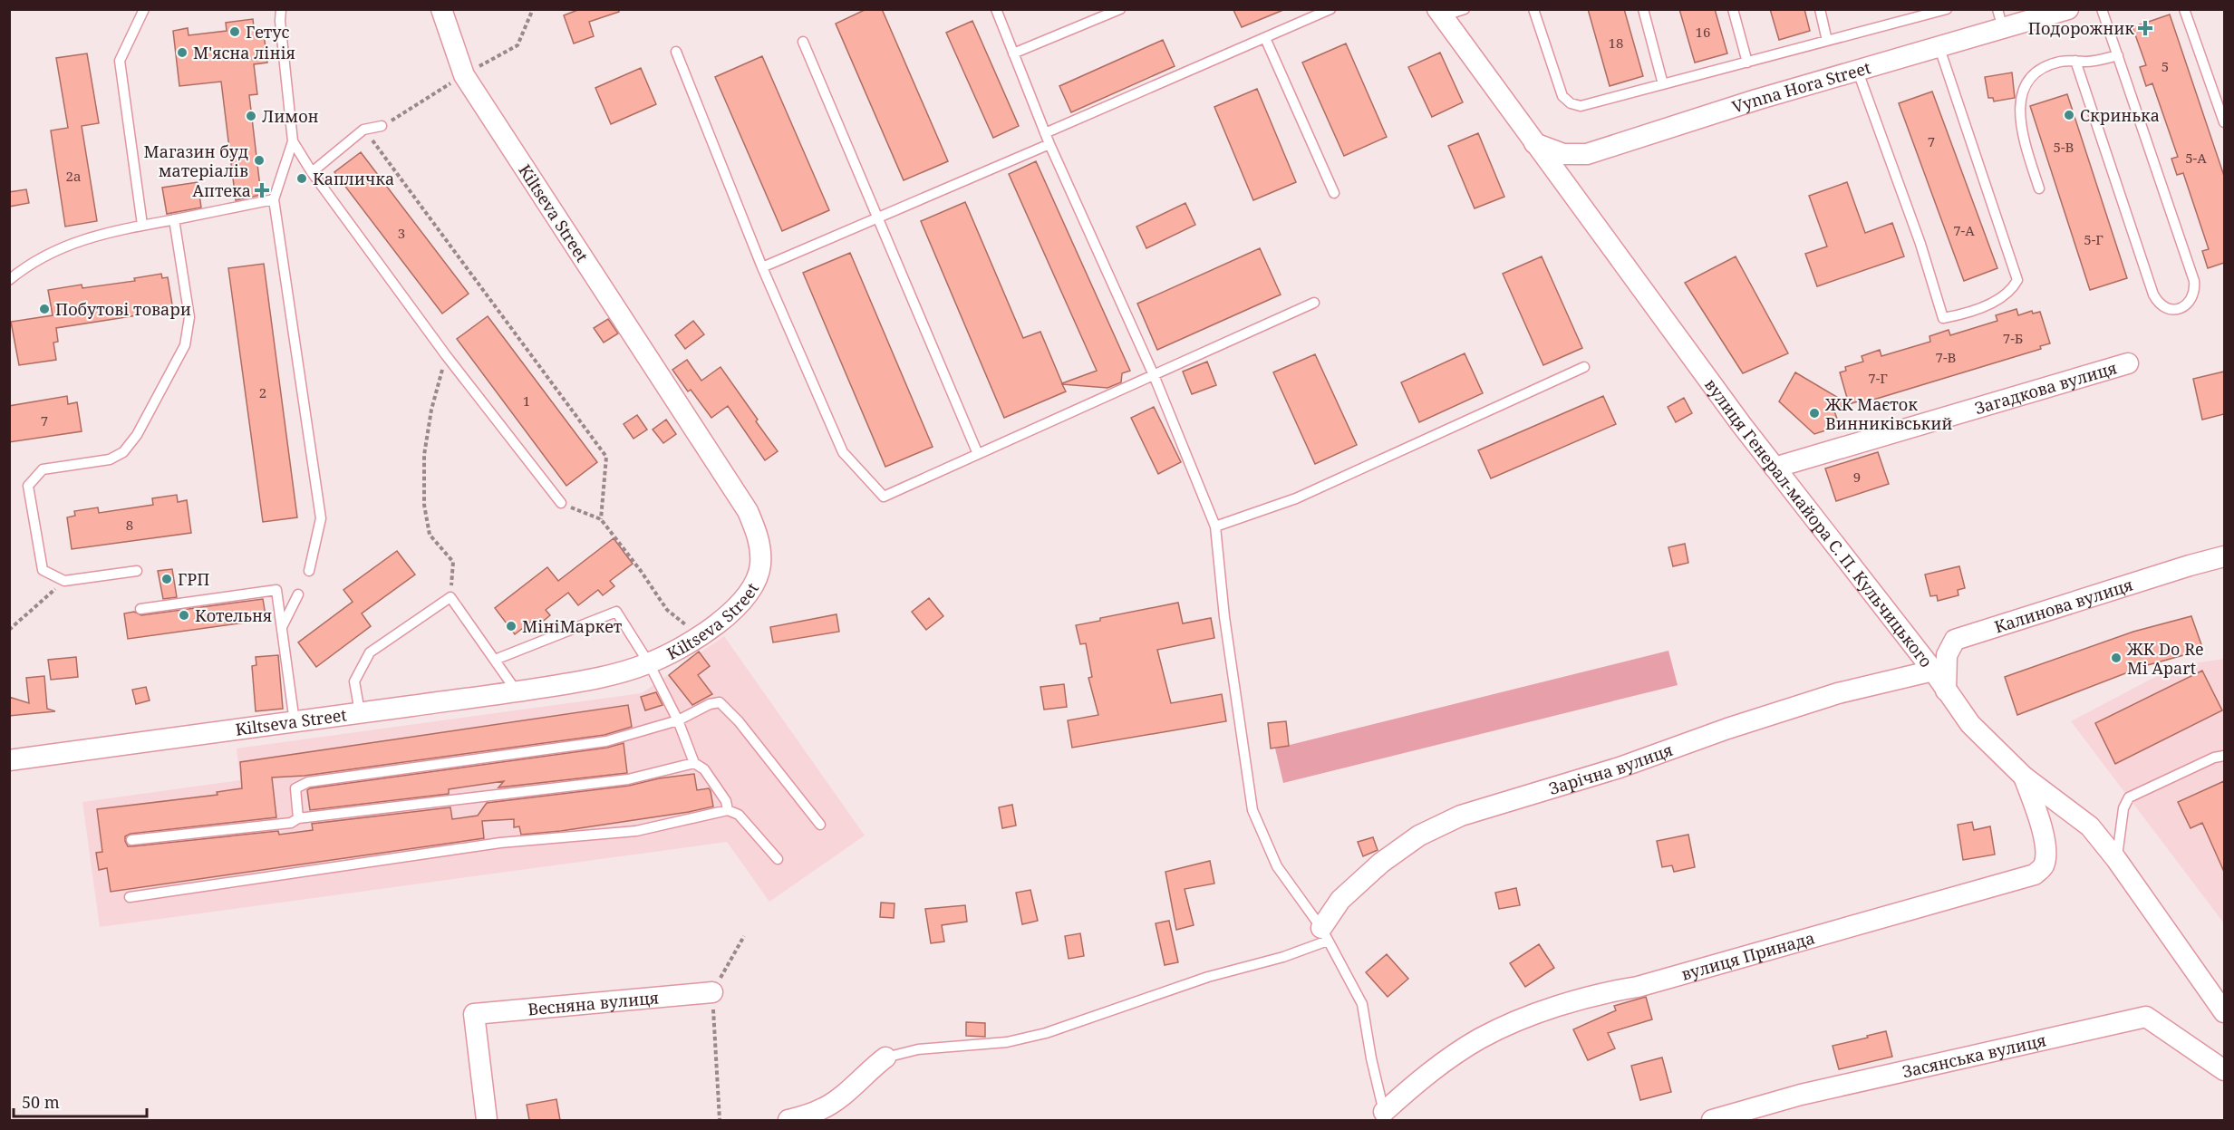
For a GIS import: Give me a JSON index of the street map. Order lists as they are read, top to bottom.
{
  "streets": {
    "street": [
      "Vynna Hora Street",
      "Kiltseva Street",
      "Загадкова вулиця",
      "вулиця Генерал-майора С. П. Кульчицького",
      "Калинова вулиця",
      "Зарічна вулиця",
      "вулиця Принада",
      "Весняна вулиця",
      "Засянська вулиця"
    ]
  },
  "crossings": [
    ["Vynna Hora Street", "вулиця Генерал-майора С. П. Кульчицького"],
    ["Загадкова вулиця", "вулиця Генерал-майора С. П. Кульчицького"],
    ["вулиця Генерал-майора С. П. Кульчицького", "Калинова вулиця"],
    ["вулиця Генерал-майора С. П. Кульчицького", "Зарічна вулиця"],
    ["вулиця Генерал-майора С. П. Кульчицького", "вулиця Принада"]
  ],
  "places": {
    "health": ["Подорожник", "Аптека"],
    "other": [
      "Гетус",
      "М'ясна лінія",
      "Скринька",
      "Лимон",
      "Магазин буд матеріалів",
      "Капличка",
      "Побутові товари",
      "ЖК Маєток Винниківський",
      "ГРП",
      "Котельня",
      "МініМаркет",
      "ЖК Do Re Mi Apart"
    ]
  },
  "house_numbers": [
    "16",
    "18",
    "5",
    "7",
    "5-В",
    "5-А",
    "2а",
    "7-А",
    "3",
    "5-Г",
    "7-Б",
    "7-В",
    "7-Г",
    "2",
    "1",
    "7",
    "9",
    "8"
  ],
  "scale_bar": "50 m"
}
